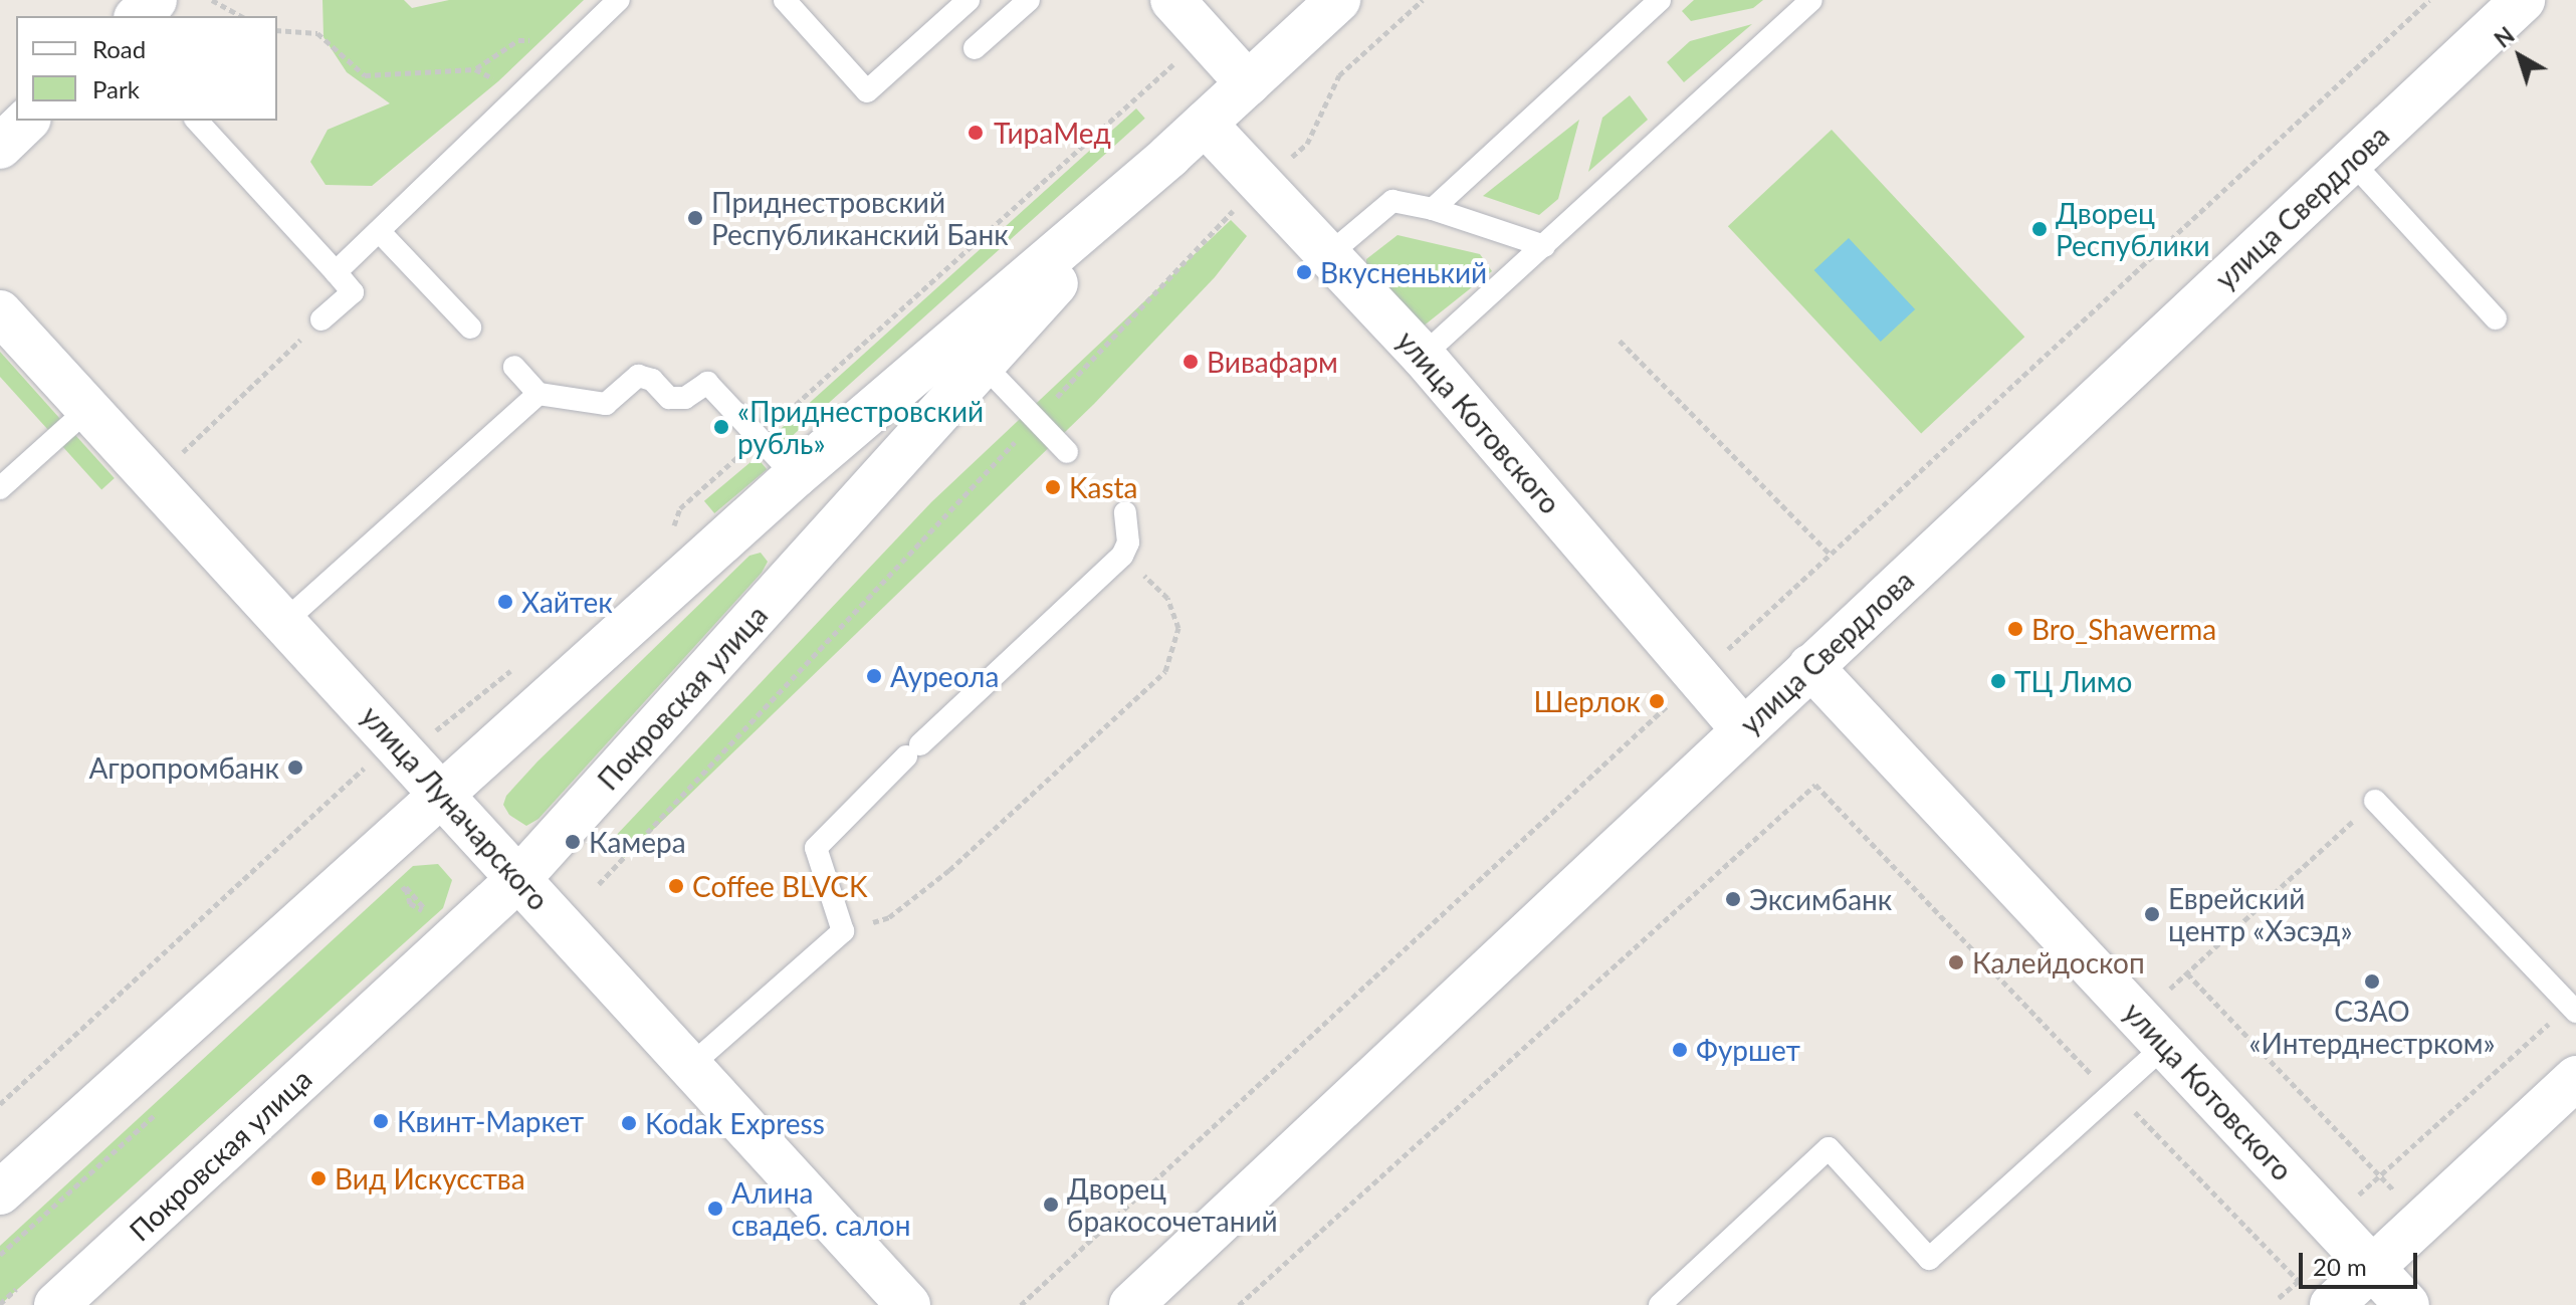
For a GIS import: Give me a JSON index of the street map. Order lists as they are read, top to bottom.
{
  "streets": {
    "street": [
      "улица Свердлова",
      "улица Котовского",
      "Покровская улица",
      "улица Луначарского"
    ]
  },
  "crossings": [
    ["улица Свердлова", "улица Котовского"],
    ["улица Котовского", "Покровская улица"],
    ["Покровская улица", "улица Луначарского"]
  ],
  "places": [
    "ТираМед",
    "Приднестровский Республиканский Банк",
    "Дворец Республики",
    "Вкусненький",
    "Вивафарм",
    "«Приднестровский рубль»",
    "Kasta",
    "Хайтек",
    "Bro_Shawerma",
    "Ауреола",
    "ТЦ Лимо",
    "Шерлок",
    "Агропромбанк",
    "Камера",
    "Coffee BLVCK",
    "Эксимбанк",
    "Еврейский центр «Хэсэд»",
    "Калейдоскоп",
    "СЗАО «Интерднестрком»",
    "Фуршет",
    "Квинт-Маркет",
    "Kodak Express",
    "Вид Искусства",
    "Дворец бракосочетаний",
    "Алина свадеб. салон"
  ],
  "legend": ["Road", "Park"],
  "scale_bar": "20 m",
  "north": "top left"
}
